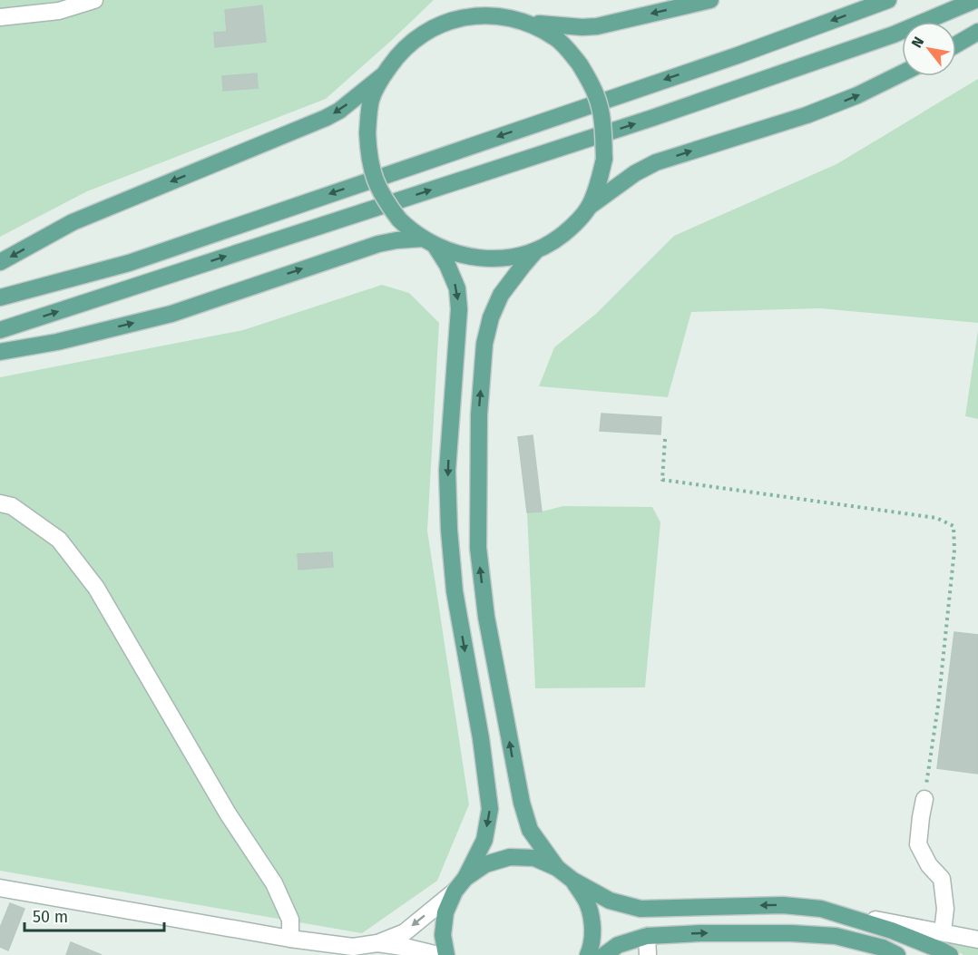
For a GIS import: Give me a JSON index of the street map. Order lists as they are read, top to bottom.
{
  "scale_bar": "50 m",
  "north": "top left"
}
